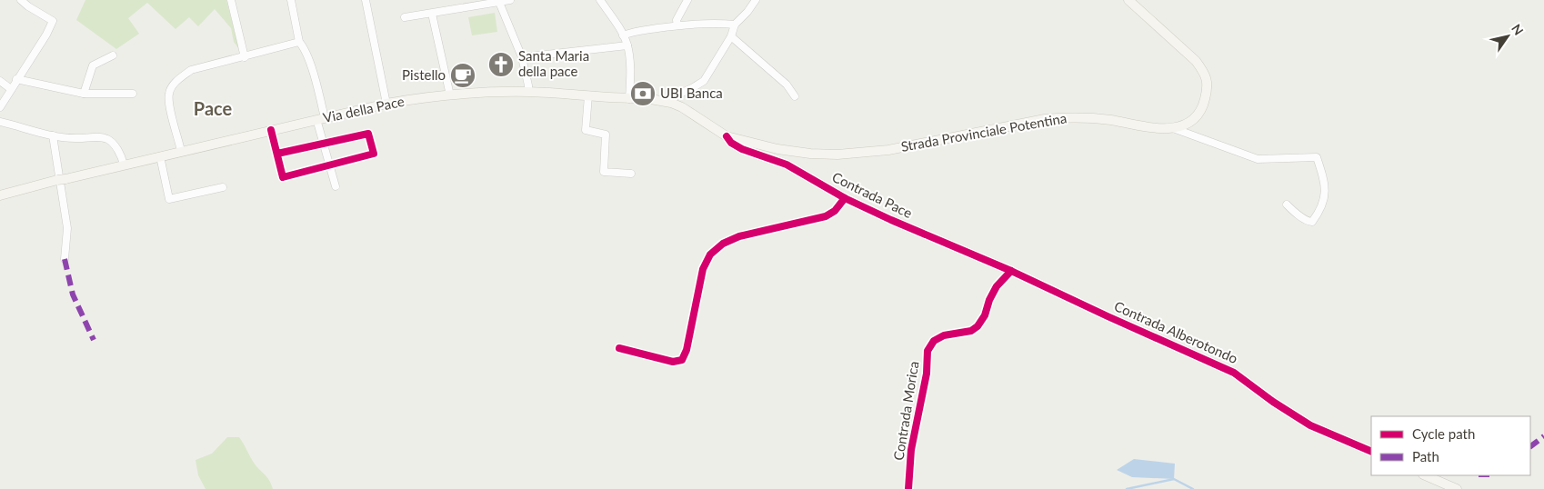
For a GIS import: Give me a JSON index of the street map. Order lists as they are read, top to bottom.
{
  "streets": {
    "main road": [
      "Via della Pace",
      "Strada Provinciale Potentina",
      "Contrada Pace",
      "Contrada Alberotondo"
    ],
    "street": ["Contrada Morica"]
  },
  "crossings": [
    ["Via della Pace", "Strada Provinciale Potentina"],
    ["Via della Pace", "Contrada Pace"],
    ["Strada Provinciale Potentina", "Contrada Pace"],
    ["Contrada Pace", "Contrada Alberotondo"],
    ["Contrada Pace", "Contrada Morica"],
    ["Contrada Alberotondo", "Contrada Morica"]
  ],
  "districts": ["Pace"],
  "places": {
    "church": ["Santa Maria della pace"],
    "cafe": ["Pistello"],
    "bank": ["UBI Banca"]
  },
  "legend": ["Cycle path", "Path"],
  "north": "top right"
}
